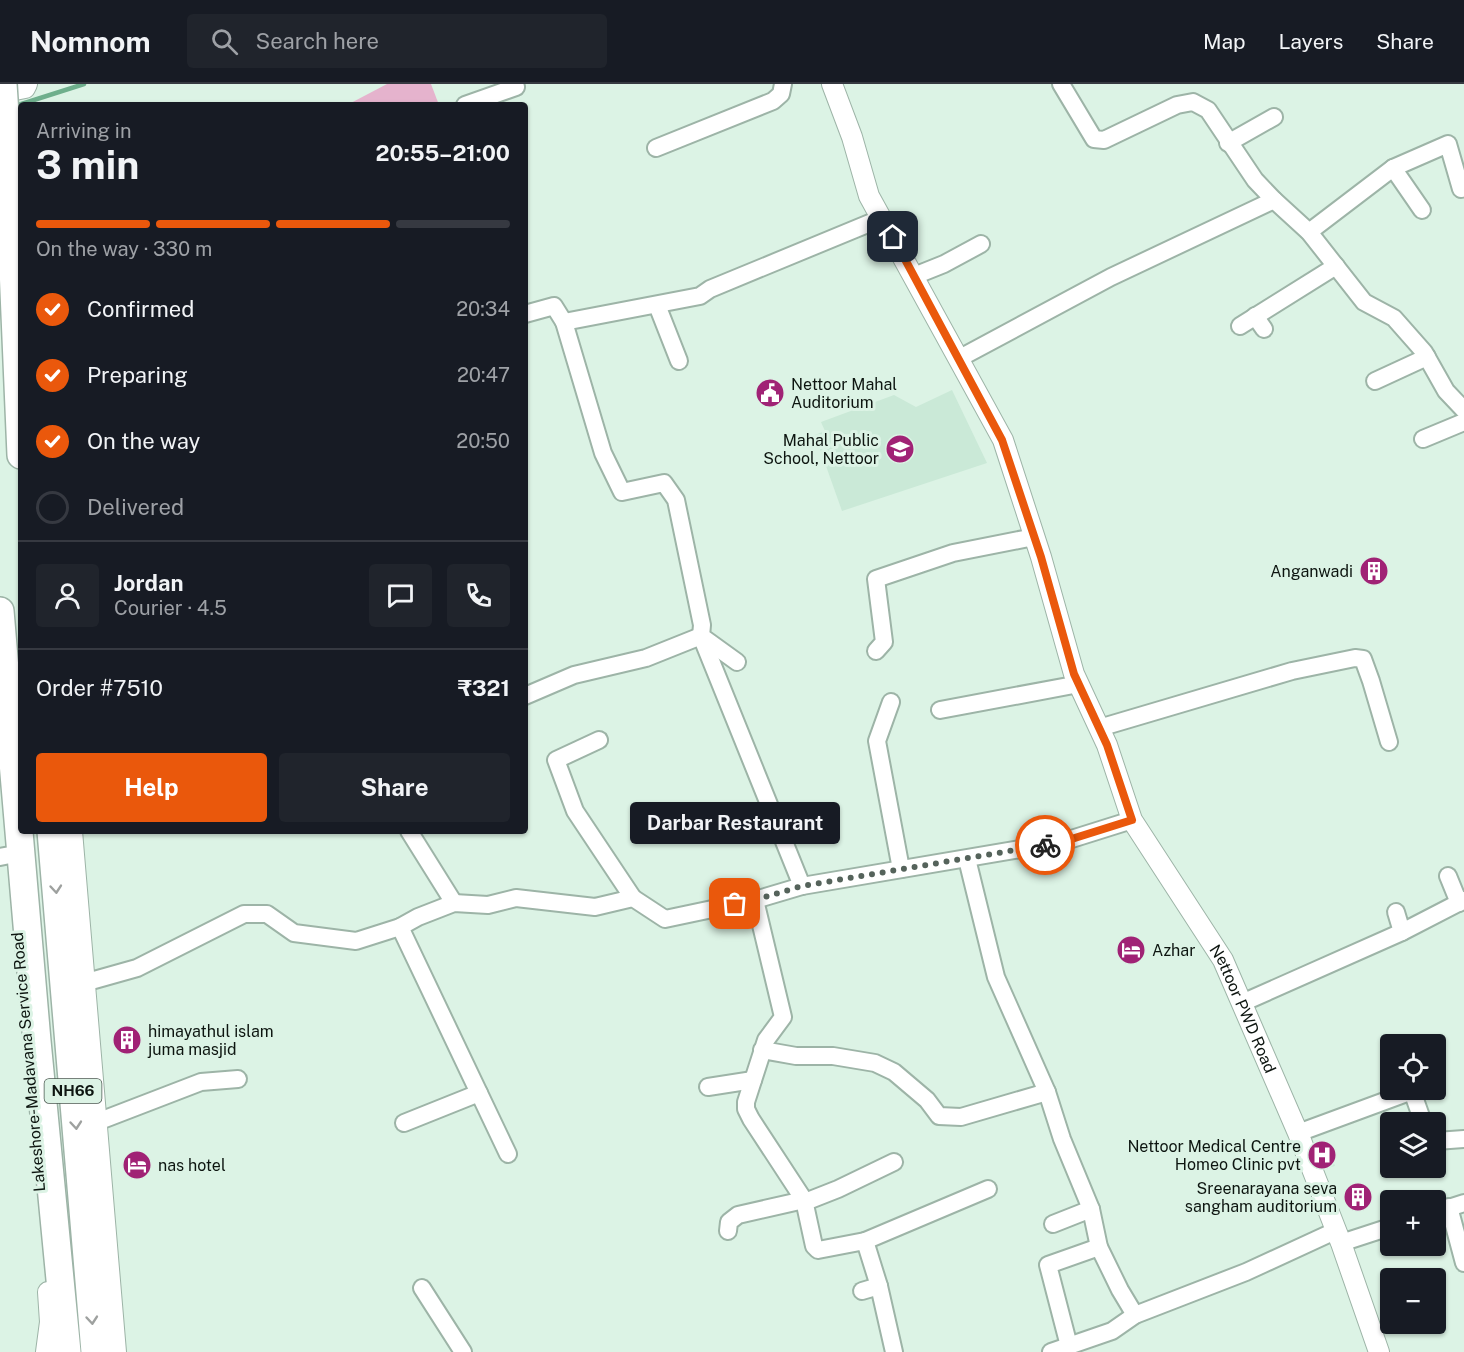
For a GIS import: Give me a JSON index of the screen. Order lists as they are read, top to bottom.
{
  "streets": {
    "highway": ["NH66"],
    "street": ["Nettoor PWD Road", "Lakeshore-Madavana Service Road"]
  },
  "places": {
    "public building": ["Nettoor Mahal Auditorium"],
    "school or university": ["Mahal Public School, Nettoor"],
    "building": ["Anganwadi", "himayathul islam juma masjid", "Sreenarayana seva sangham auditorium"],
    "other": ["Darbar Restaurant"],
    "hotel": ["Azhar", "nas hotel"],
    "hospital": ["Nettoor Medical Centre Homeo Clinic pvt"]
  },
  "page": {
    "header": "Nomnom",
    "search": "Search here",
    "nav": ["Map", "Layers", "Share"],
    "heading": ["3 min", "Arriving in", "20:55–21:00"],
    "panel": [
      "Jordan",
      "Courier · 4.5",
      "Order #7510",
      "₹321"
    ],
    "bar": "On the way · 330 m",
    "list": [
      ["Confirmed", "20:34"],
      ["Preparing", "20:47"],
      ["On the way", "20:50"],
      "Delivered"
    ],
    "buttons": ["Help", "Share"],
    "bubble": "Darbar Restaurant",
    "map_buttons": ["+", "−"]
  }
}
